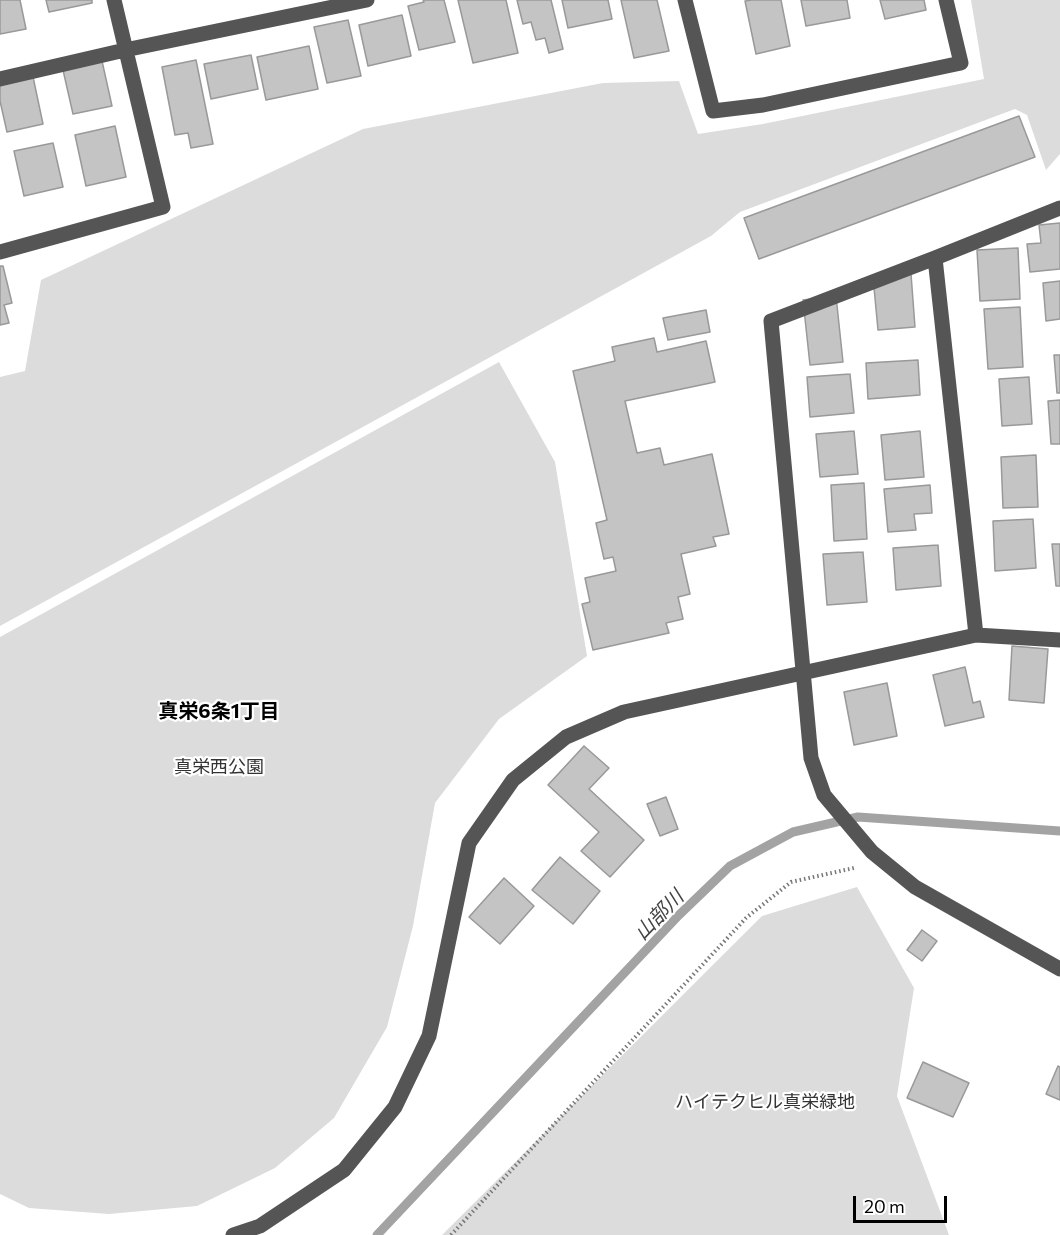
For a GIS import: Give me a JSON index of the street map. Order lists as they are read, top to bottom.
{
  "districts": ["真栄6条1丁目"],
  "water": ["山部川"],
  "parks": ["真栄西公園", "ハイテクヒル真栄緑地"],
  "scale_bar": "20 m"
}
